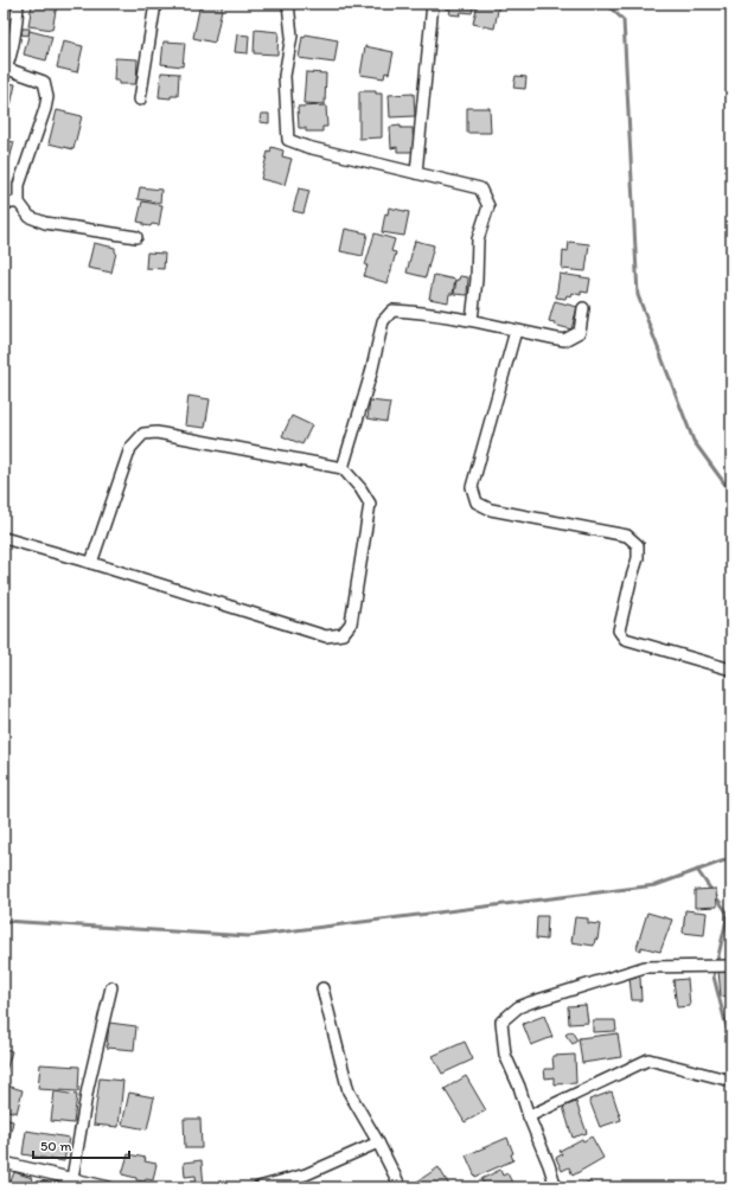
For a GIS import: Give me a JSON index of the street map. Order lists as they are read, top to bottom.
{
  "scale_bar": "50 m"
}
